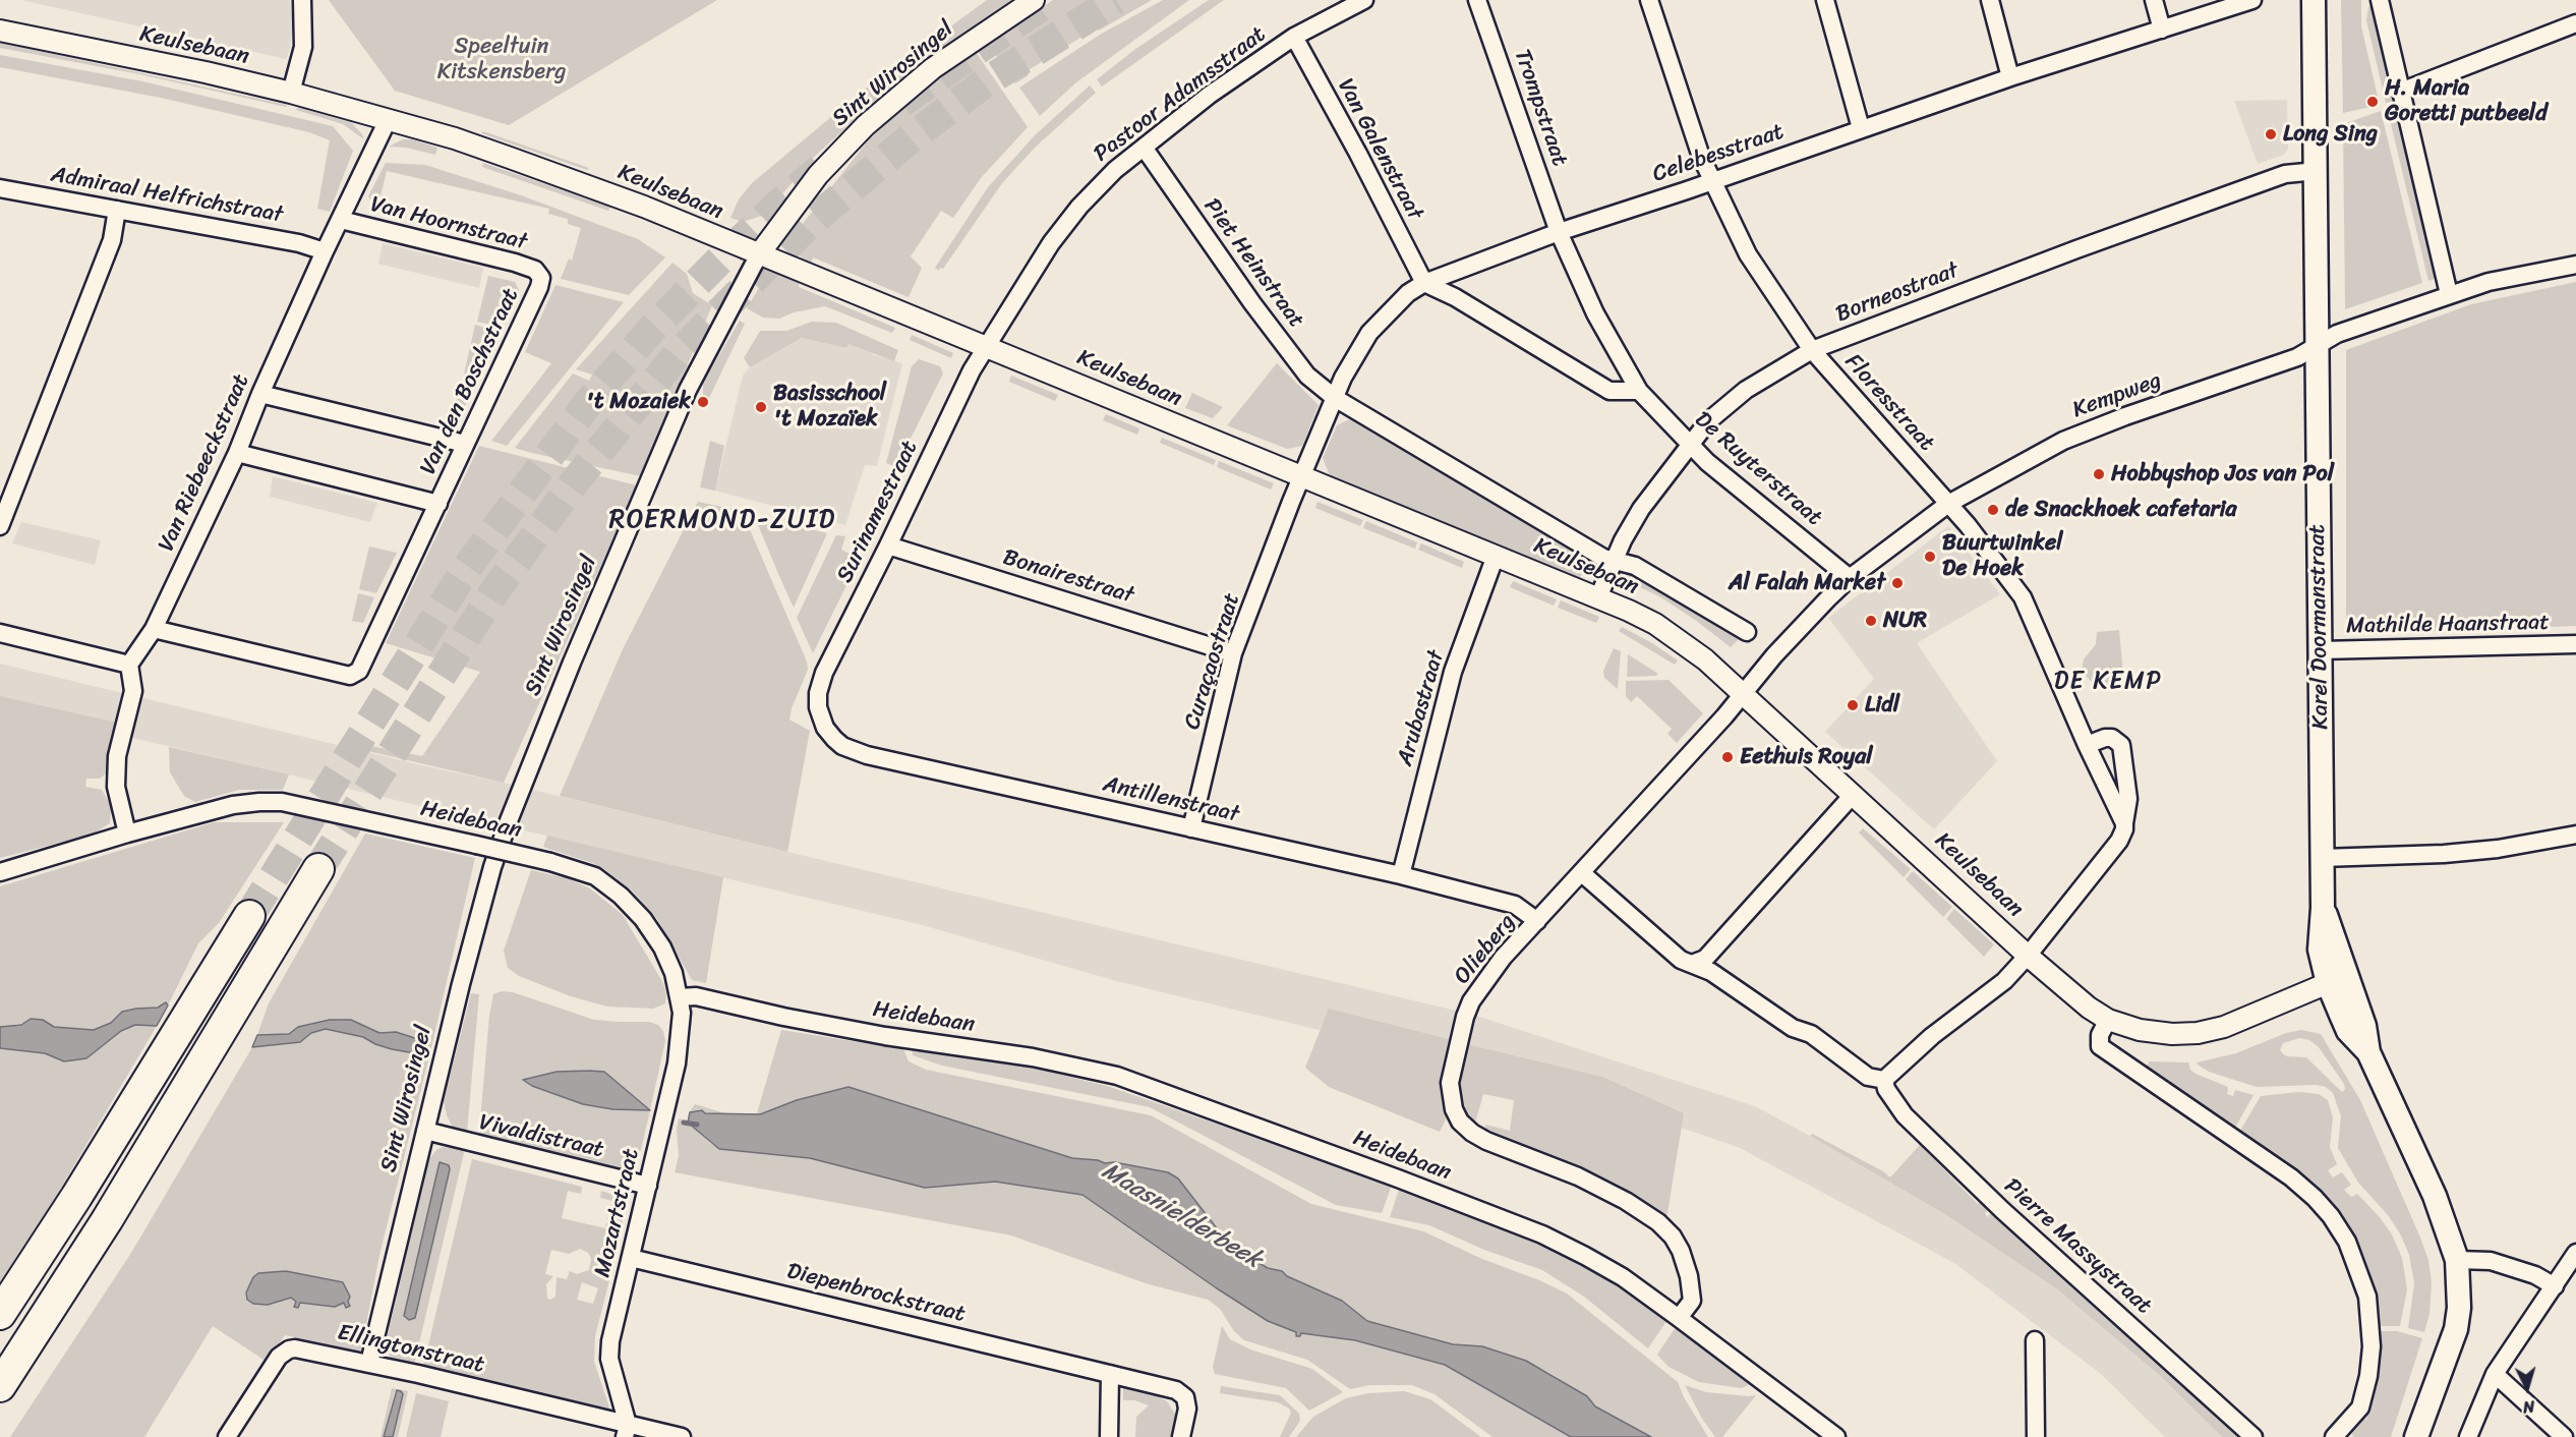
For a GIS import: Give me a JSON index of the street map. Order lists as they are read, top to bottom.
{
  "streets": {
    "main road": ["Karel Doormanstraat"],
    "street": [
      "Keulsebaan",
      "Sint Wirosingel",
      "Pastoor Adamsstraat",
      "Trompstraat",
      "Van Galenstraat",
      "Celebesstraat",
      "Admiraal Helfrichstraat",
      "Van Hoornstraat",
      "Piet Heinstraat",
      "Borneostraat",
      "Van den Boschstraat",
      "Kempweg",
      "Floresstraat",
      "Van Riebeeckstraat",
      "De Ruyterstraat",
      "Surinamestraat",
      "Bonairestraat",
      "Mathilde Haanstraat",
      "Curaçaostraat",
      "Arubastraat",
      "Antillenstraat",
      "Heidebaan",
      "Olieberg",
      "Vivaldistraat",
      "Mozartstraat",
      "Pierre Massystraat",
      "Diepenbrockstraat",
      "Ellingtonstraat"
    ]
  },
  "crossings": [
    ["Keulsebaan", "Sint Wirosingel"],
    ["Keulsebaan", "Pastoor Adamsstraat"],
    ["Keulsebaan", "Celebesstraat"],
    ["Keulsebaan", "Piet Heinstraat"],
    ["Keulsebaan", "Borneostraat"],
    ["Keulsebaan", "Kempweg"],
    ["Keulsebaan", "Van Riebeeckstraat"],
    ["Keulsebaan", "Surinamestraat"],
    ["Keulsebaan", "Karel Doormanstraat"],
    ["Keulsebaan", "Curaçaostraat"],
    ["Keulsebaan", "Arubastraat"],
    ["Keulsebaan", "Olieberg"],
    ["Sint Wirosingel", "Vivaldistraat"],
    ["Sint Wirosingel", "Ellingtonstraat"],
    ["Pastoor Adamsstraat", "Van Galenstraat"],
    ["Pastoor Adamsstraat", "Piet Heinstraat"],
    ["Pastoor Adamsstraat", "Surinamestraat"],
    ["Trompstraat", "Celebesstraat"],
    ["Trompstraat", "De Ruyterstraat"],
    ["Van Galenstraat", "Celebesstraat"],
    ["Celebesstraat", "Piet Heinstraat"],
    ["Celebesstraat", "Floresstraat"],
    ["Celebesstraat", "De Ruyterstraat"],
    ["Celebesstraat", "Curaçaostraat"],
    ["Admiraal Helfrichstraat", "Van Riebeeckstraat"],
    ["Van Hoornstraat", "Van den Boschstraat"],
    ["Van Hoornstraat", "Van Riebeeckstraat"],
    ["Borneostraat", "Floresstraat"],
    ["Borneostraat", "De Ruyterstraat"],
    ["Borneostraat", "Karel Doormanstraat"],
    ["Van den Boschstraat", "Van Riebeeckstraat"],
    ["Kempweg", "Floresstraat"],
    ["Kempweg", "De Ruyterstraat"],
    ["Kempweg", "Karel Doormanstraat"],
    ["Kempweg", "Olieberg"],
    ["Surinamestraat", "Bonairestraat"],
    ["Surinamestraat", "Antillenstraat"],
    ["Bonairestraat", "Curaçaostraat"],
    ["Mathilde Haanstraat", "Karel Doormanstraat"],
    ["Curaçaostraat", "Antillenstraat"],
    ["Arubastraat", "Antillenstraat"],
    ["Antillenstraat", "Olieberg"],
    ["Heidebaan", "Olieberg"],
    ["Heidebaan", "Mozartstraat"],
    ["Vivaldistraat", "Mozartstraat"],
    ["Mozartstraat", "Diepenbrockstraat"],
    ["Mozartstraat", "Ellingtonstraat"]
  ],
  "districts": ["ROERMOND-ZUID", "DE KEMP"],
  "water": ["Maasnielderbeek"],
  "parks": ["Speeltuin Kitskensberg"],
  "places": [
    "H. Maria Goretti putbeeld",
    "Long Sing",
    "'t Mozaiek",
    "Basisschool 't Mozaïek",
    "Hobbyshop Jos van Pol",
    "de Snackhoek cafetaria",
    "Buurtwinkel De Hoek",
    "Al Falah Market",
    "NUR",
    "Lidl",
    "Eethuis Royal"
  ],
  "north": "bottom"
}
